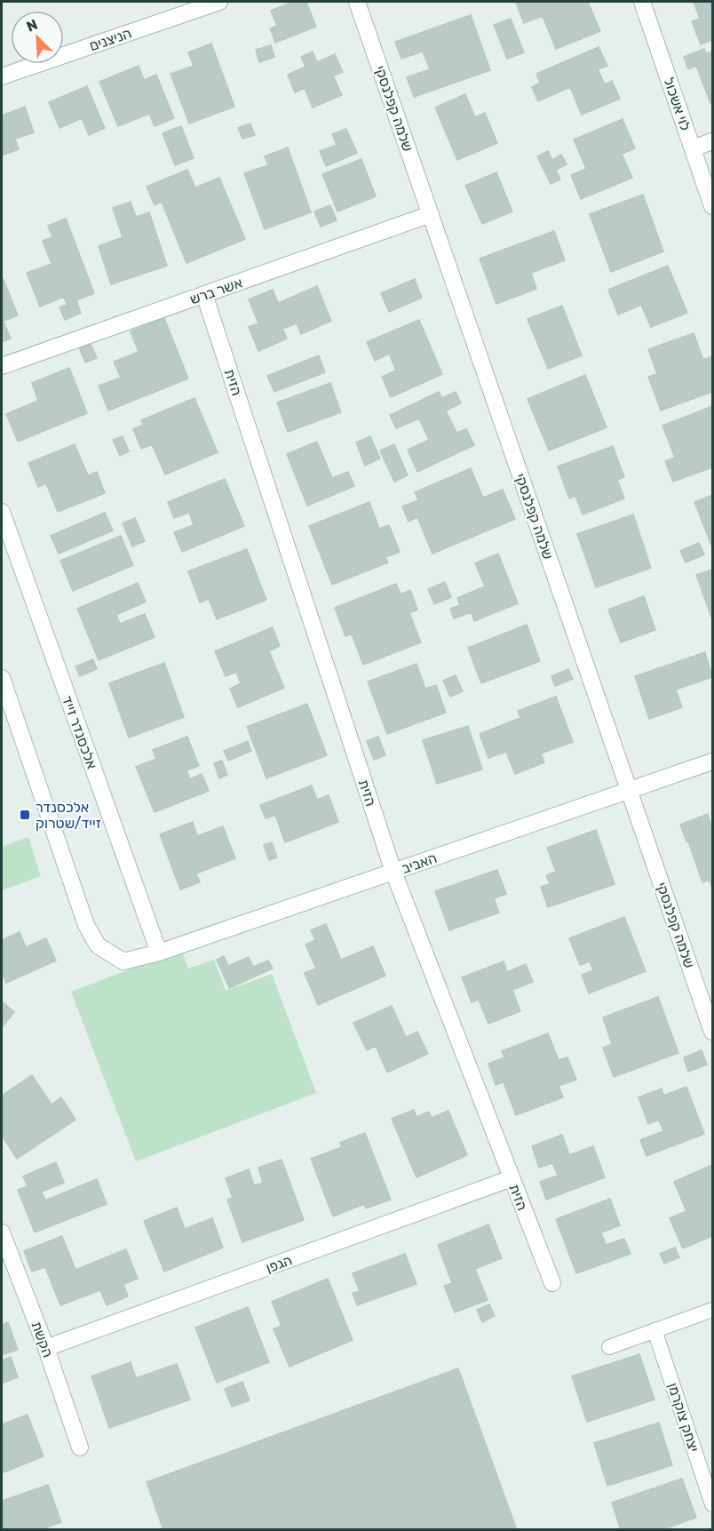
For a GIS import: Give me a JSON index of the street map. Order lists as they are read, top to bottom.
{
  "streets": {
    "street": [
      "הניצנים",
      "לוי אשכול",
      "שלמה קפלנסקי",
      "אשר ברש",
      "הזית",
      "אלכסנדר זייד",
      "האביב",
      "הגפן",
      "הקשת"
    ],
    "lane": ["יצחק צוקרמן"]
  },
  "crossings": [
    ["שלמה קפלנסקי", "אשר ברש"],
    ["שלמה קפלנסקי", "האביב"],
    ["אשר ברש", "הזית"],
    ["הזית", "האביב"],
    ["הזית", "הגפן"],
    ["אלכסנדר זייד", "האביב"],
    ["הגפן", "הקשת"]
  ],
  "places": {
    "transit": ["אלכסנדר זייד/שטרוק"]
  },
  "north": "top left"
}
